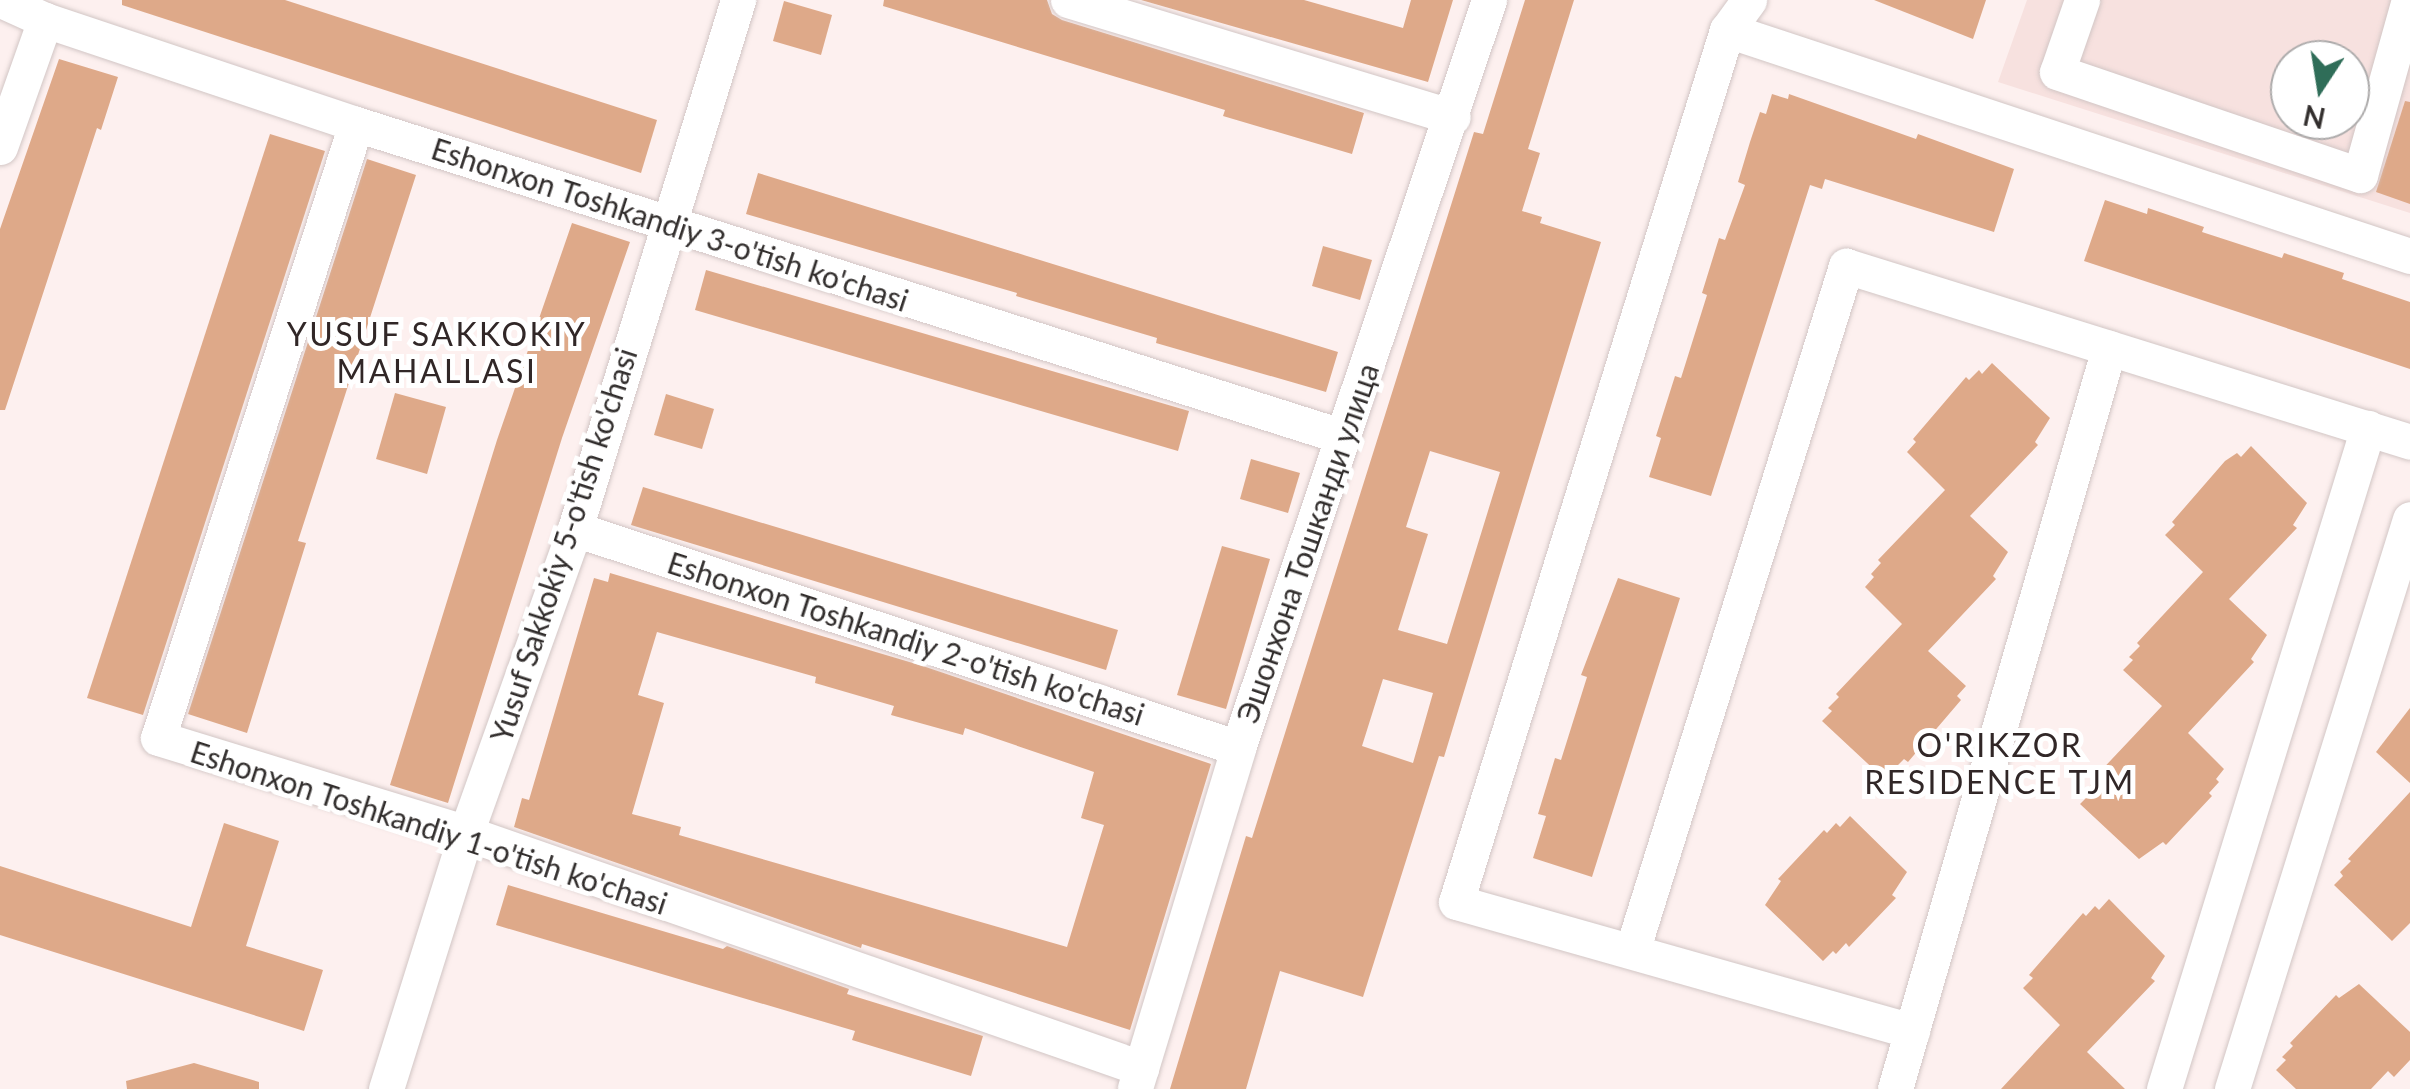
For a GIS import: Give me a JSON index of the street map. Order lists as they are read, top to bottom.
{
  "streets": {
    "street": [
      "Eshonxon Toshkandiy 3-o'tish ko'chasi",
      "Эшонхона Тошканди улица",
      "Yusuf Sakkokiy 5-o'tish ko'chasi",
      "Eshonxon Toshkandiy 2-o'tish ko'chasi",
      "Eshonxon Toshkandiy 1-o'tish ko'chasi"
    ]
  },
  "crossings": [
    ["Eshonxon Toshkandiy 3-o'tish ko'chasi", "Эшонхона Тошканди улица"],
    ["Eshonxon Toshkandiy 3-o'tish ko'chasi", "Yusuf Sakkokiy 5-o'tish ko'chasi"],
    ["Eshonxon Toshkandiy 3-o'tish ko'chasi", "Eshonxon Toshkandiy 1-o'tish ko'chasi"],
    ["Эшонхона Тошканди улица", "Eshonxon Toshkandiy 2-o'tish ko'chasi"],
    ["Эшонхона Тошканди улица", "Eshonxon Toshkandiy 1-o'tish ko'chasi"],
    ["Yusuf Sakkokiy 5-o'tish ko'chasi", "Eshonxon Toshkandiy 2-o'tish ko'chasi"],
    ["Yusuf Sakkokiy 5-o'tish ko'chasi", "Eshonxon Toshkandiy 1-o'tish ko'chasi"]
  ],
  "districts": ["YUSUF SAKKOKIY MAHALLASI", "O'RIKZOR RESIDENCE TJM"],
  "north": "bottom"
}
